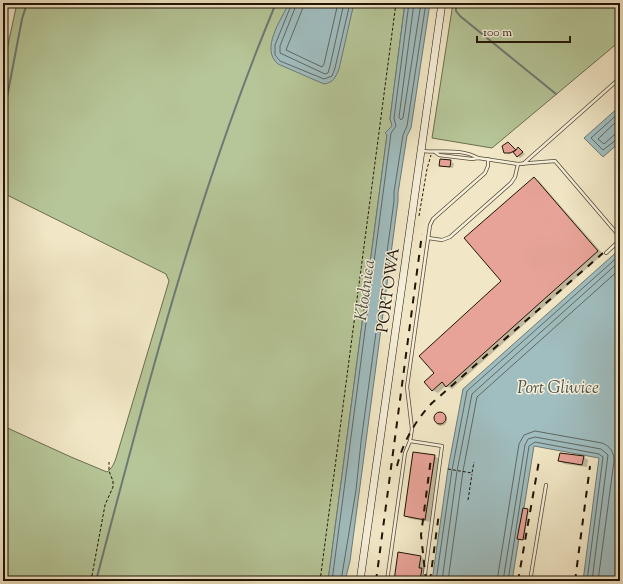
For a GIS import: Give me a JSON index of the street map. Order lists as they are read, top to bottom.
{
  "streets": {
    "street": ["PORTOWA"]
  },
  "water": ["Kłodnica", "Port Gliwice"],
  "scale_bar": "100 m"
}
